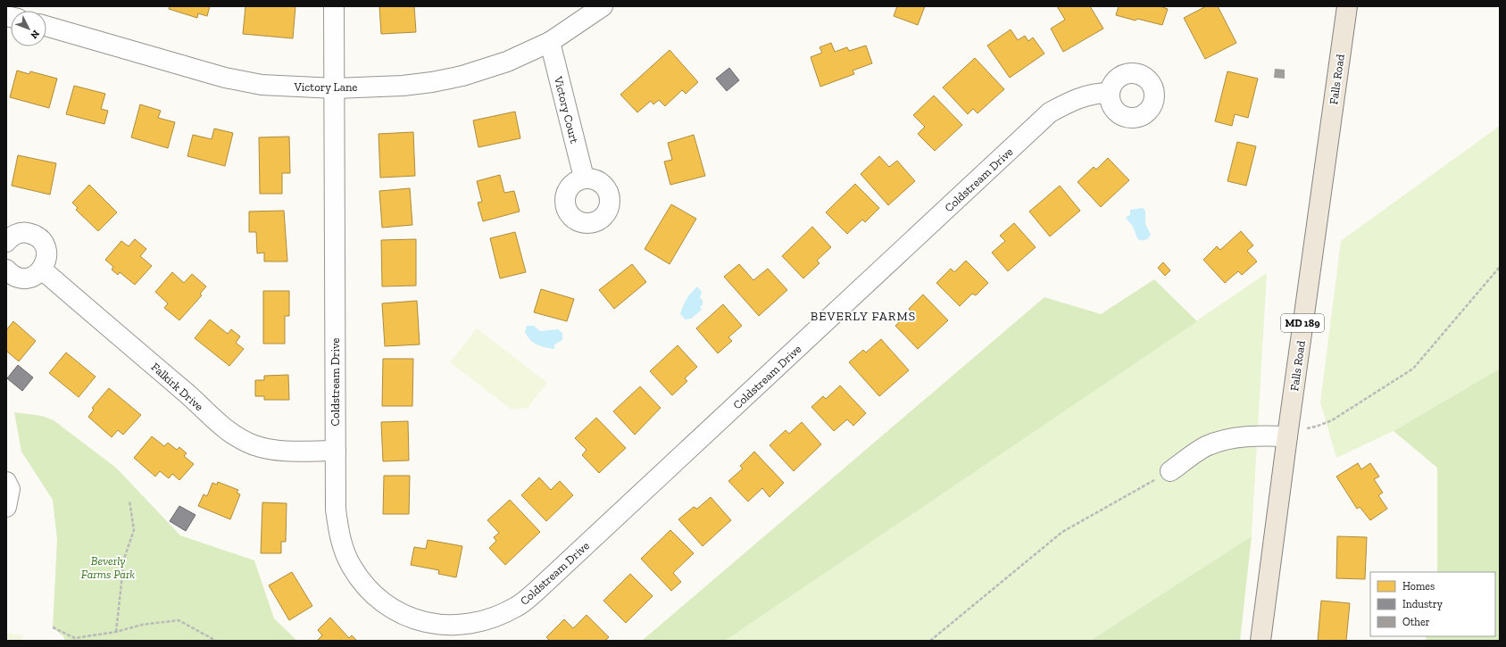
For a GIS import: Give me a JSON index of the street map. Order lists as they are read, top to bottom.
{
  "streets": {
    "main road": ["Falls Road", "MD 189"],
    "street": [
      "Victory Lane",
      "Victory Court",
      "Coldstream Drive",
      "Falkirk Drive"
    ]
  },
  "crossings": [
    ["Victory Lane", "Victory Court"],
    ["Victory Lane", "Coldstream Drive"],
    ["Coldstream Drive", "Falkirk Drive"]
  ],
  "districts": ["BEVERLY FARMS"],
  "parks": ["Beverly Farms Park"],
  "legend": ["Homes", "Industry", "Other"],
  "north": "bottom right"
}
